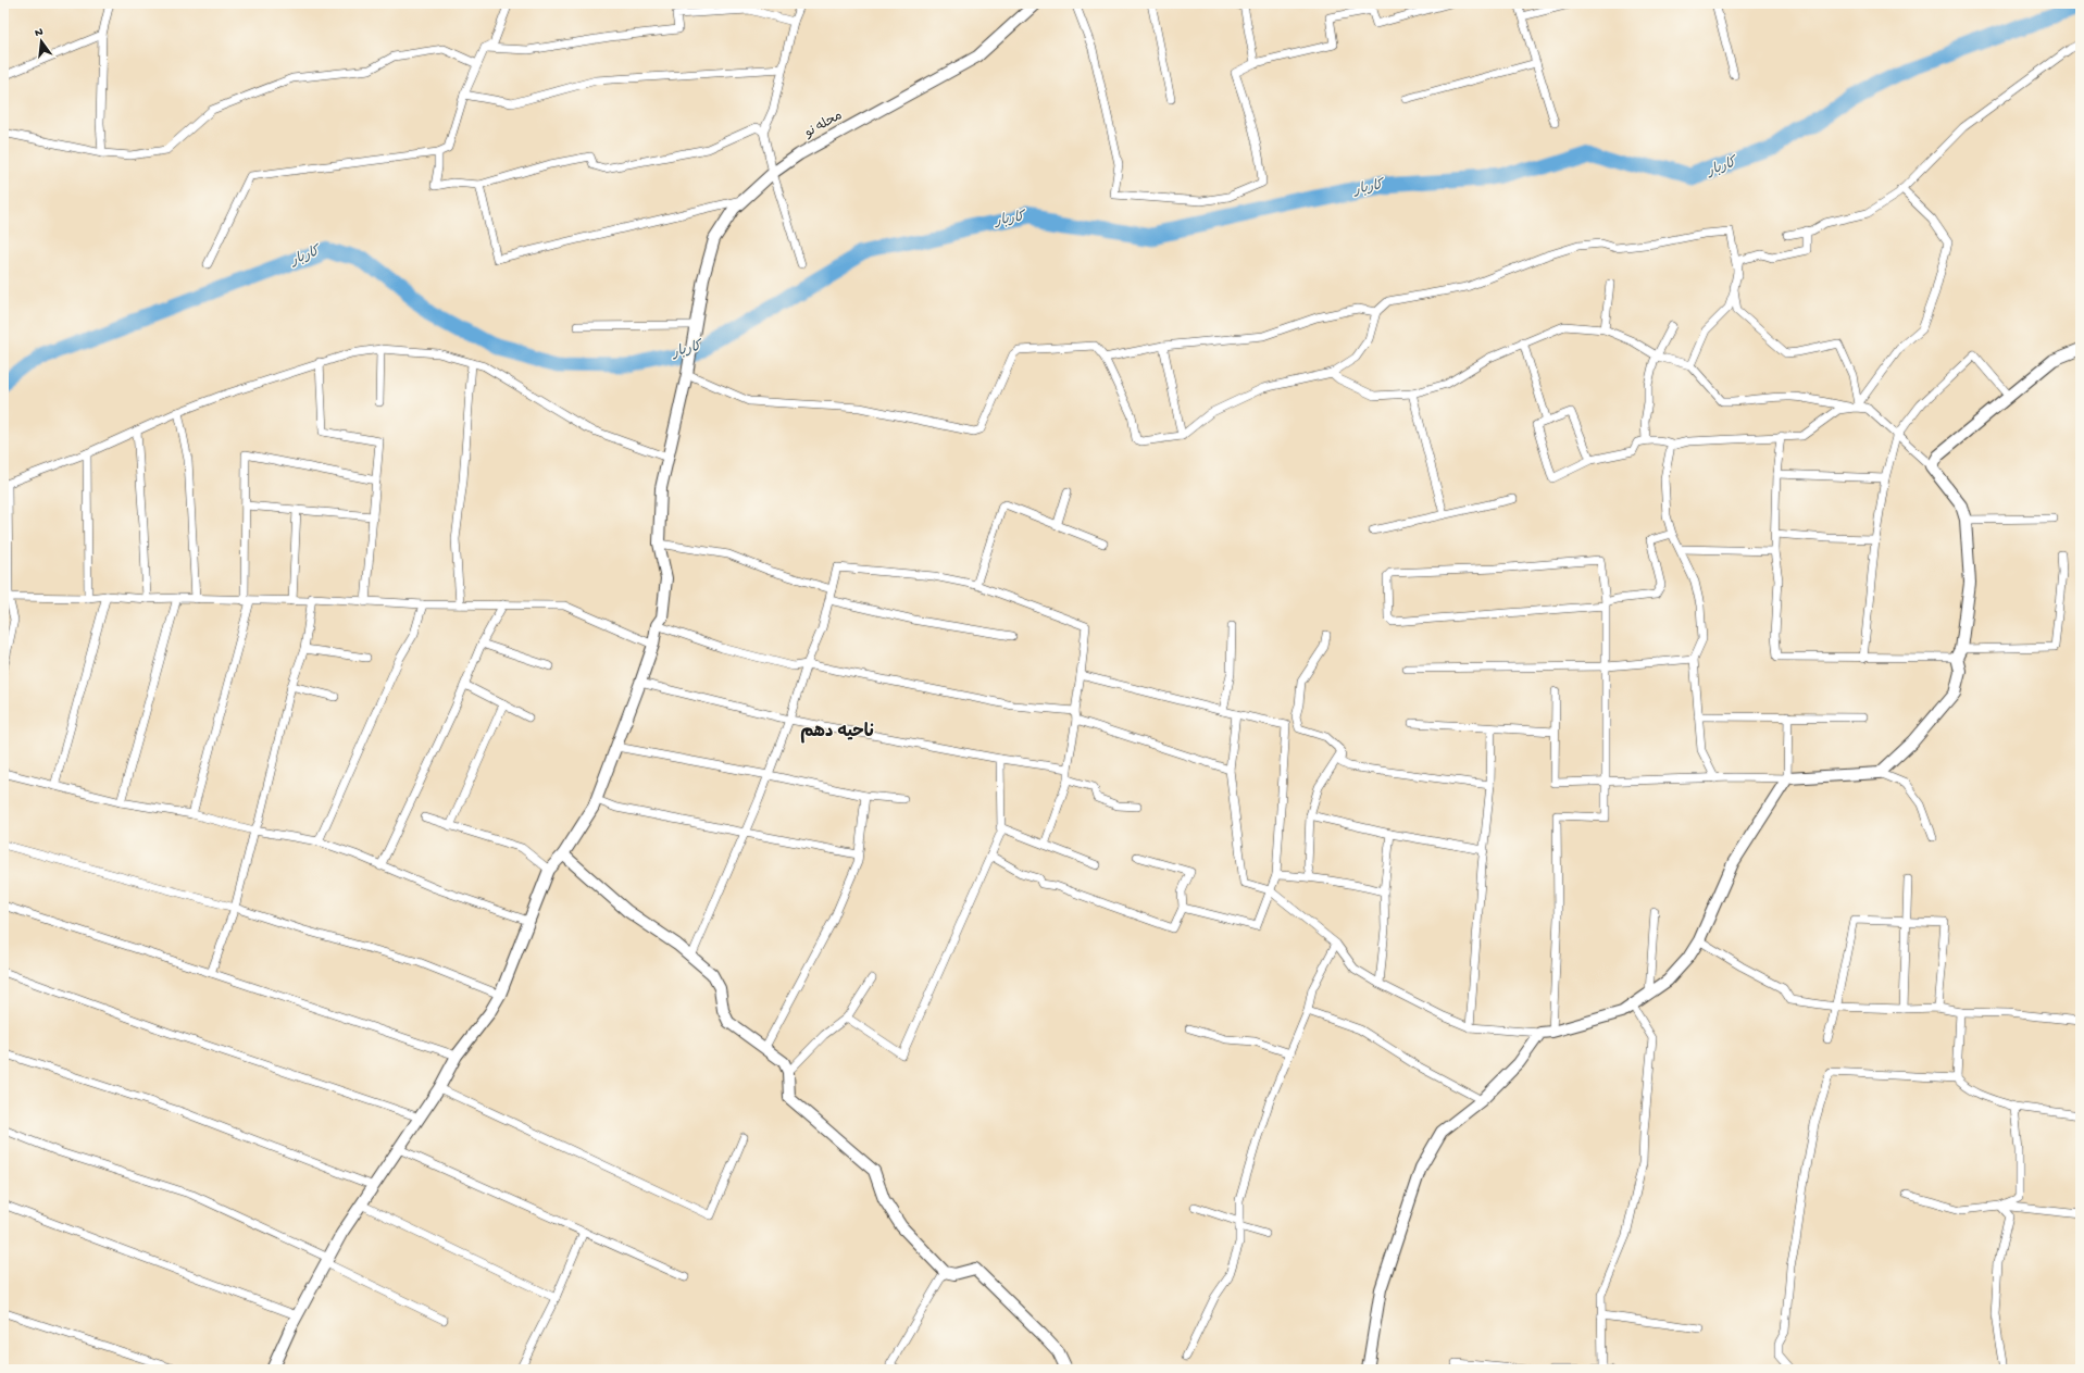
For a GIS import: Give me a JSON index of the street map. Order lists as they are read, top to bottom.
{
  "streets": {
    "street": ["محله نو"]
  },
  "districts": ["ناحیه دهم"],
  "water": ["کاربار"],
  "north": "top"
}
